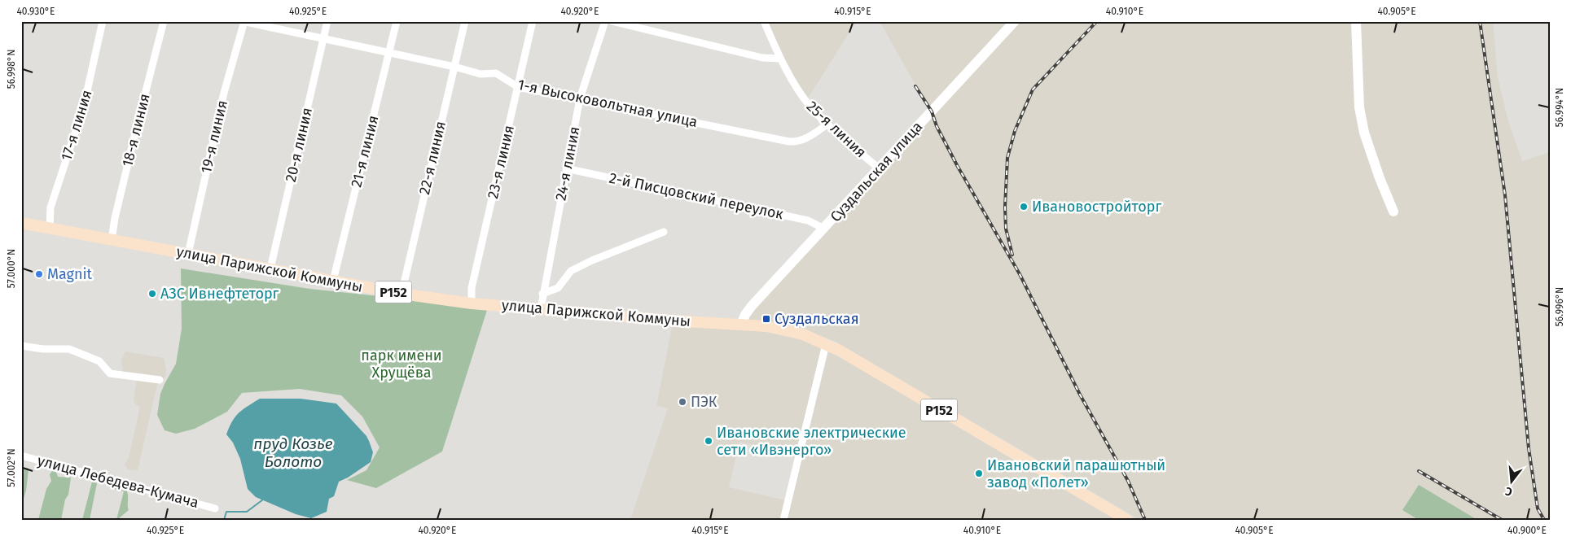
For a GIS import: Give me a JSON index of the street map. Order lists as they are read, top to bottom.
{
  "streets": {
    "main road": ["Суздальская улица", "улица Парижской Коммуны", "Р152"],
    "street": [
      "1-я Высоковольтная улица",
      "17-я линия",
      "25-я линия",
      "18-я линия",
      "19-я линия",
      "20-я линия",
      "21-я линия",
      "22-я линия",
      "23-я линия",
      "24-я линия",
      "2-й Писцовский переулок",
      "улица Лебедева-Кумача"
    ]
  },
  "crossings": [
    ["1-я Высоковольтная улица", "25-я линия"],
    ["1-я Высоковольтная улица", "19-я линия"],
    ["1-я Высоковольтная улица", "20-я линия"],
    ["1-я Высоковольтная улица", "21-я линия"],
    ["1-я Высоковольтная улица", "22-я линия"],
    ["1-я Высоковольтная улица", "23-я линия"],
    ["1-я Высоковольтная улица", "24-я линия"],
    ["17-я линия", "улица Парижской Коммуны"],
    ["25-я линия", "Суздальская улица"],
    ["18-я линия", "улица Парижской Коммуны"],
    ["19-я линия", "улица Парижской Коммуны"],
    ["20-я линия", "улица Парижской Коммуны"],
    ["21-я линия", "улица Парижской Коммуны"],
    ["22-я линия", "улица Парижской Коммуны"],
    ["23-я линия", "улица Парижской Коммуны"],
    ["24-я линия", "2-й Писцовский переулок"],
    ["24-я линия", "улица Парижской Коммуны"],
    ["Суздальская улица", "2-й Писцовский переулок"],
    ["Суздальская улица", "улица Парижской Коммуны"]
  ],
  "water": ["пруд Козье Болото"],
  "parks": ["парк имени Хрущёва"],
  "places": {
    "other": [
      "Ивановостройторг",
      "Magnit",
      "АЗС Ивнефтеторг",
      "ПЭК",
      "Ивановские электрические сети «Ивэнерго»",
      "Ивановский парашютный завод «Полет»"
    ],
    "transit": ["Суздальская"]
  },
  "north": "bottom",
  "coordinates": [
    "40.930°E",
    "40.925°E",
    "40.920°E",
    "40.915°E",
    "40.910°E",
    "40.905°E",
    "56.998°N",
    "56.994°N",
    "57.000°N",
    "56.996°N",
    "57.002°N",
    "40.900°E"
  ]
}
